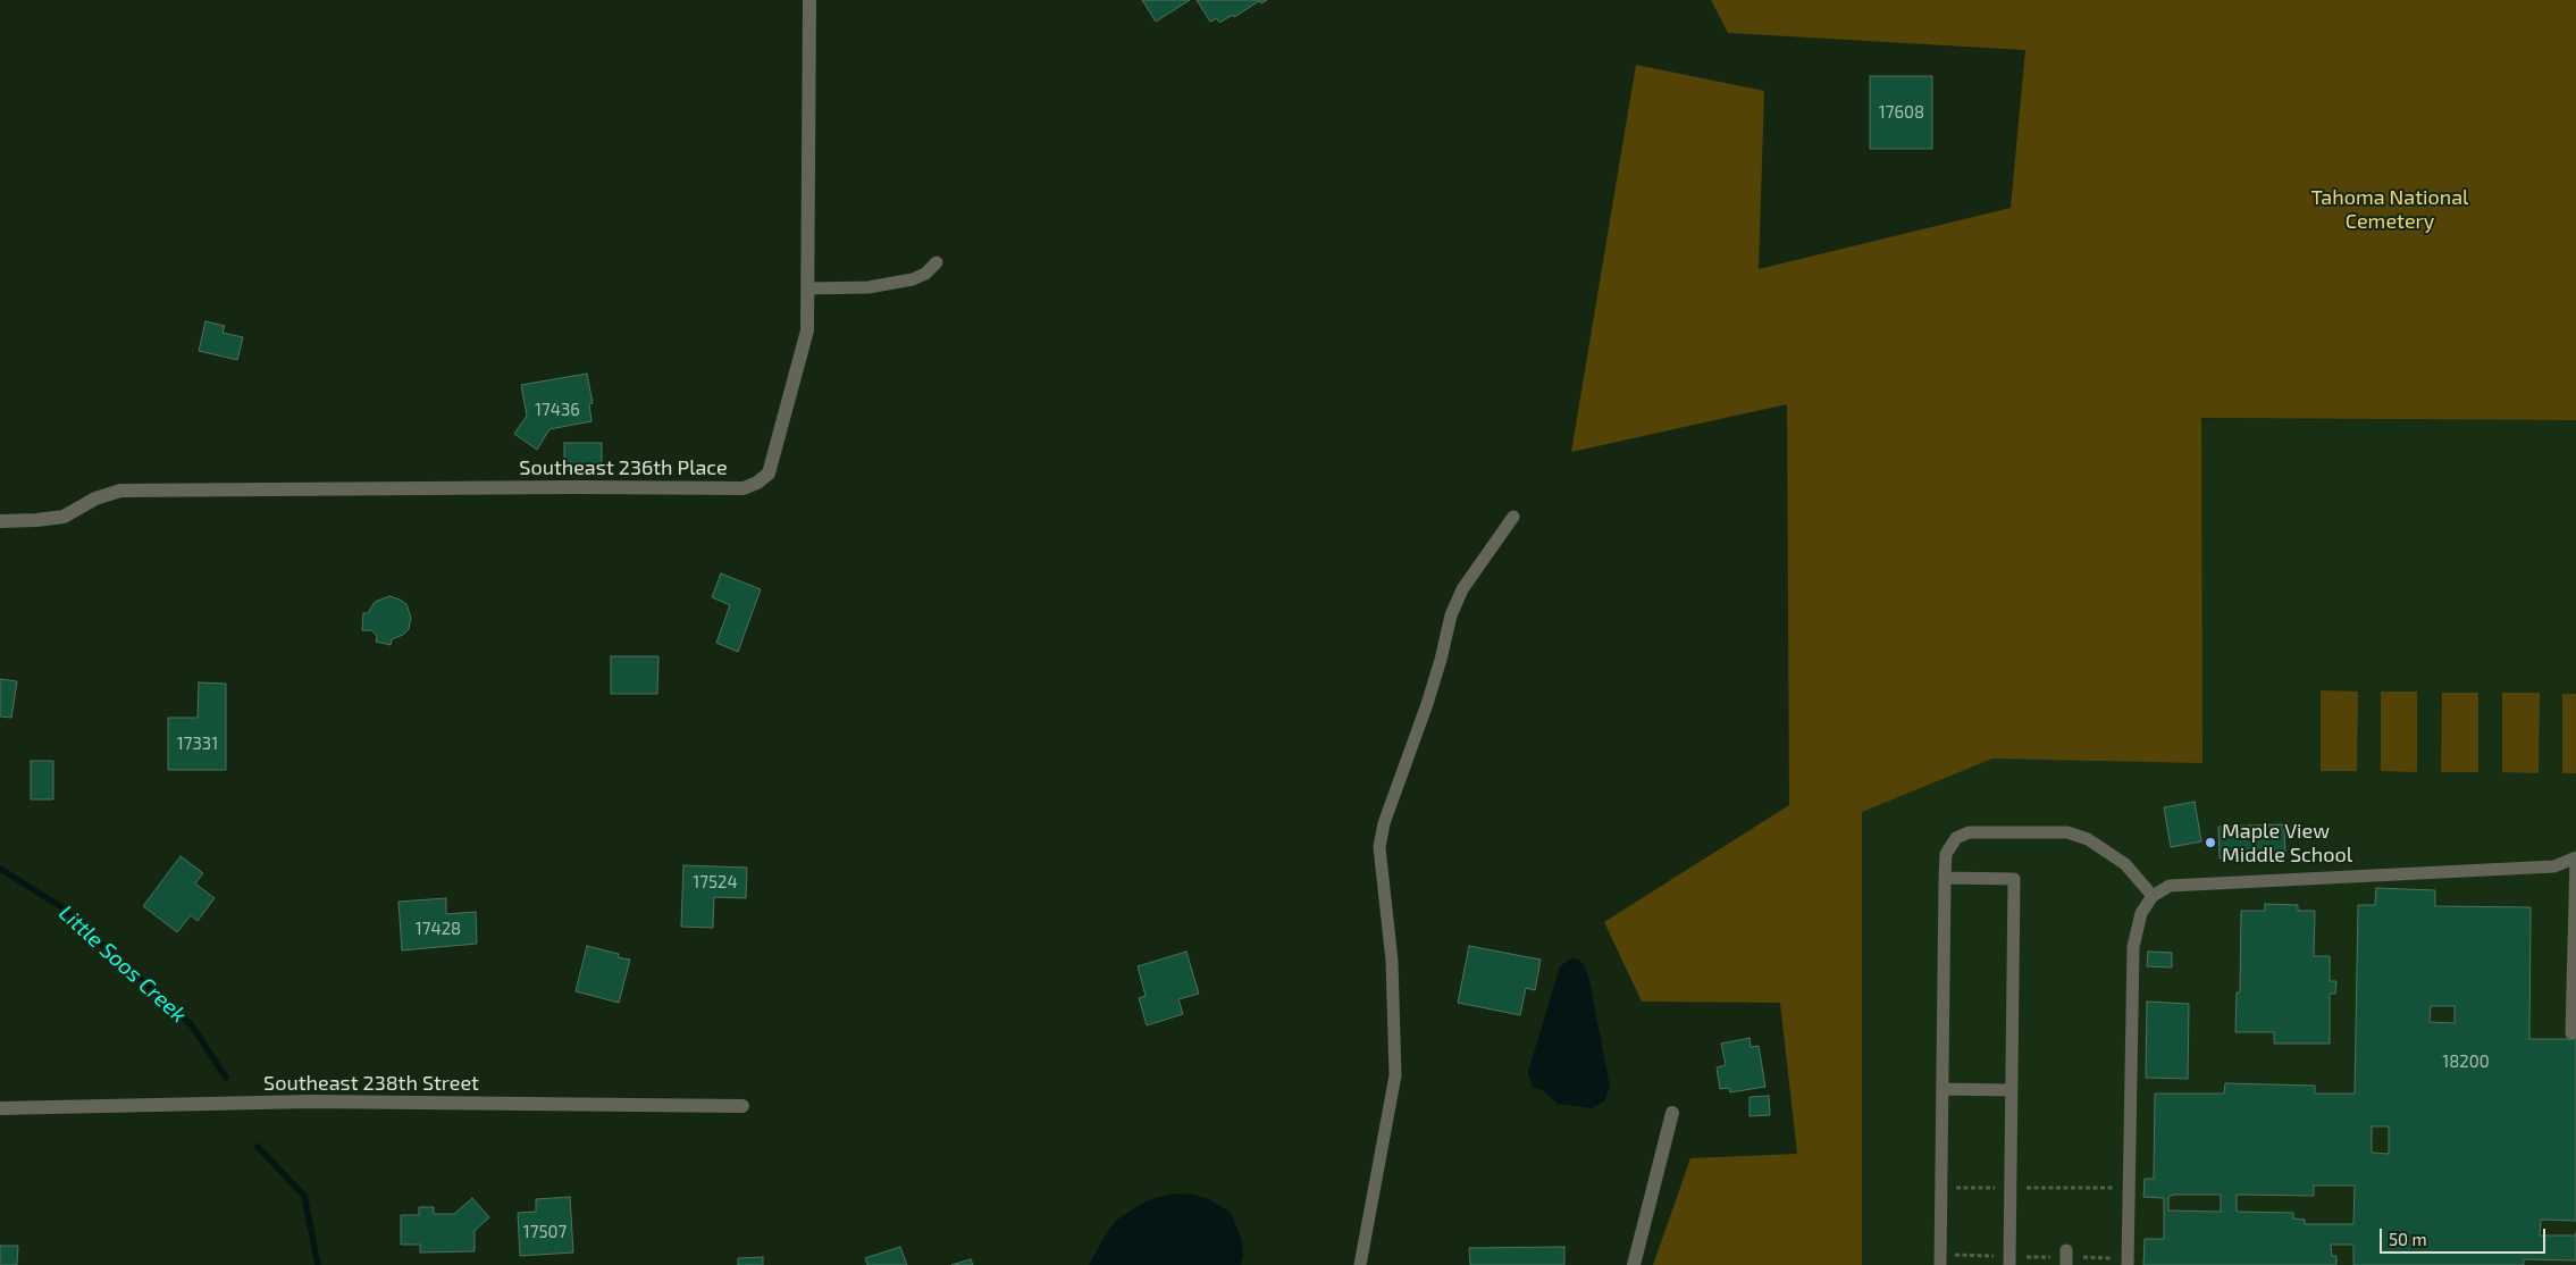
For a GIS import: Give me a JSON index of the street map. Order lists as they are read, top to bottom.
{
  "streets": {
    "street": ["Southeast 236th Place", "Southeast 238th Street"]
  },
  "water": ["Little Soos Creek"],
  "parks": ["Tahoma National Cemetery"],
  "places": ["Maple View Middle School"],
  "house_numbers": [
    "17608",
    "17436",
    "17331",
    "17524",
    "17428",
    "18200",
    "17507"
  ],
  "scale_bar": "50 m"
}
